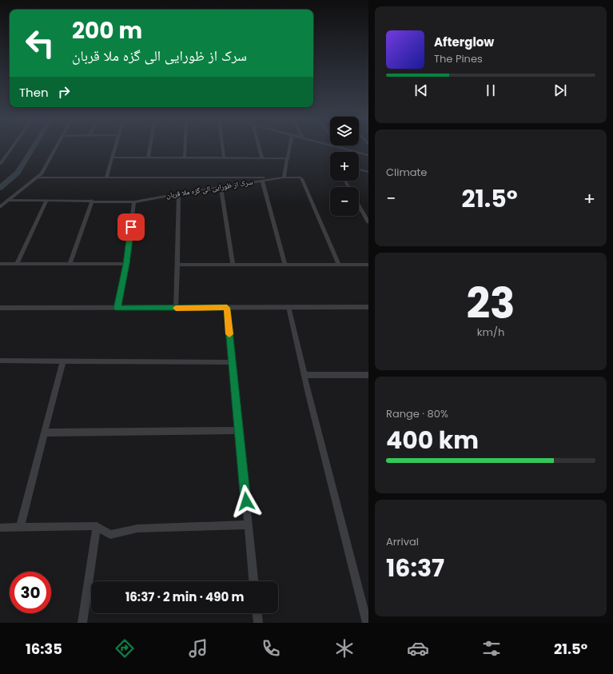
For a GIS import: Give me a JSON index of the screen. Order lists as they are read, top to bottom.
{
  "streets": {
    "street": ["سرک از ظورایی الی گزه ملا قربان"]
  },
  "page": {
    "turn": ["200 m", "سرک از ظورایی الی گزه ملا قربان"],
    "song": ["Afterglow", "The Pines"],
    "then": "Then",
    "map_buttons": ["+", "−"],
    "tile": [
      "Climate",
      ["23", "km/h"],
      ["Range · 80%", "400 km"],
      ["Arrival", "16:37"]
    ],
    "heat": ["−", "21.5°", "+"],
    "limit": "30",
    "trip": "16:37 · 2 min · 490 m",
    "tabs": ["16:35", "21.5°"]
  }
}
